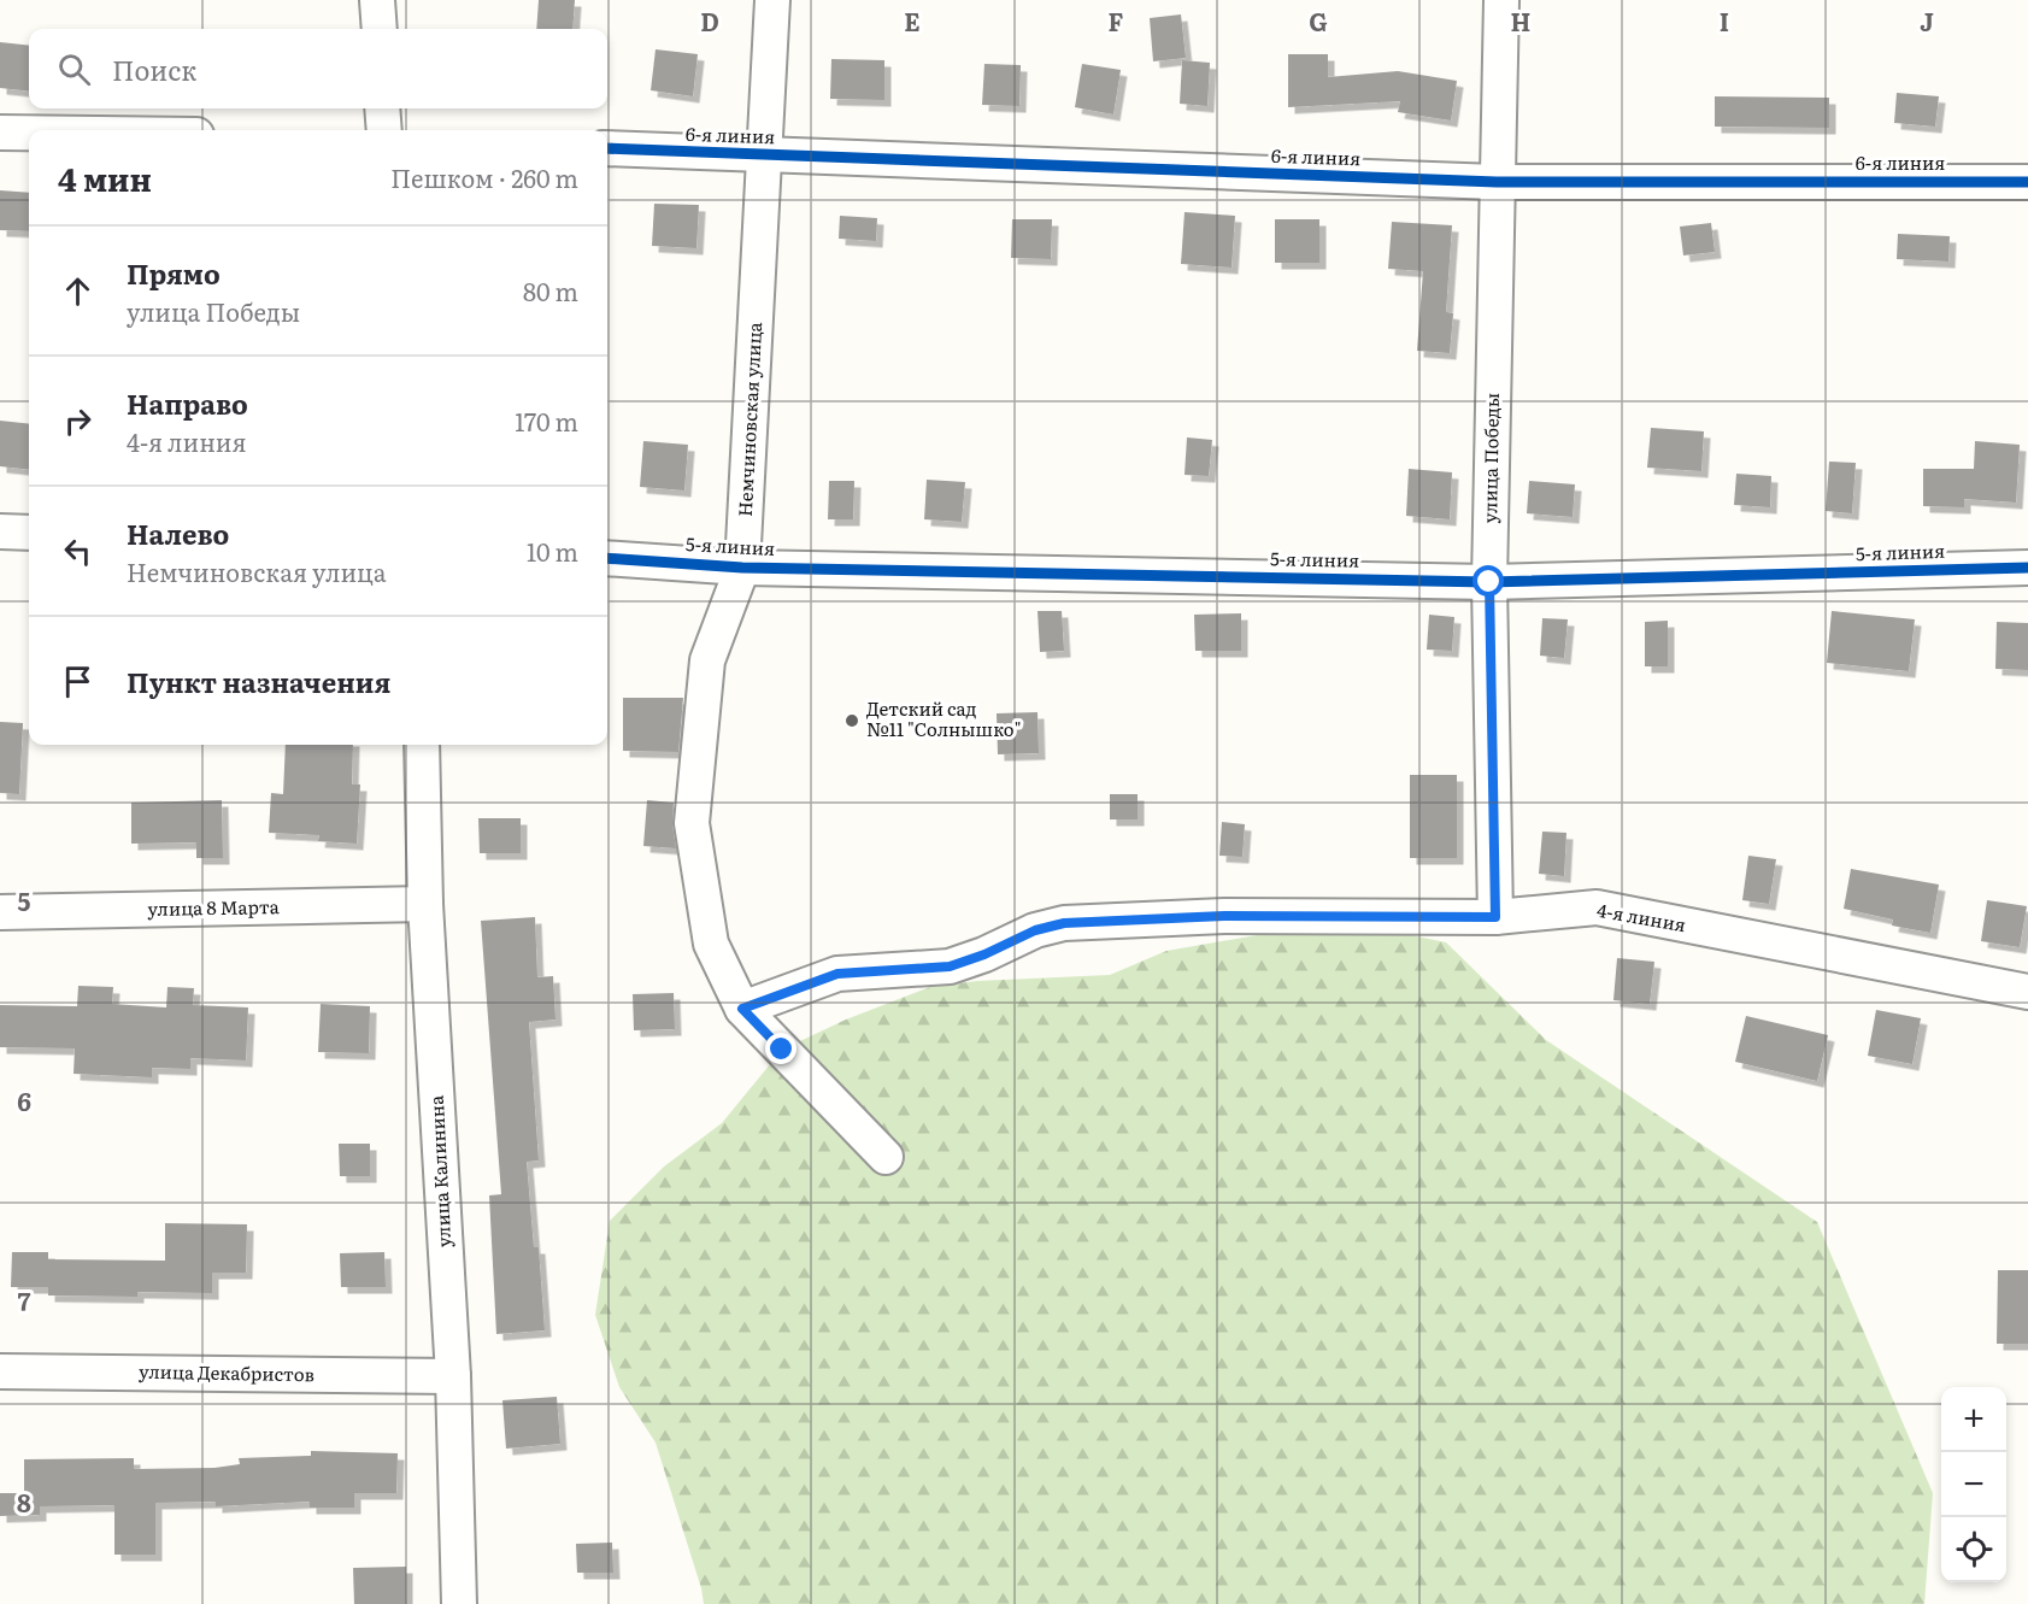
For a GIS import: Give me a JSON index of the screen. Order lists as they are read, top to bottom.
{
  "streets": {
    "street": [
      "6-я линия",
      "Немчиновская улица",
      "улица Победы",
      "5-я линия",
      "улица 8 Марта",
      "4-я линия",
      "улица Калинина",
      "улица Декабристов"
    ]
  },
  "crossings": [
    ["6-я линия", "Немчиновская улица"],
    ["6-я линия", "улица Победы"],
    ["Немчиновская улица", "5-я линия"],
    ["Немчиновская улица", "4-я линия"],
    ["улица Победы", "5-я линия"],
    ["улица Победы", "4-я линия"],
    ["улица 8 Марта", "улица Калинина"],
    ["улица Калинина", "улица Декабристов"]
  ],
  "places": ["Детский сад №11 \"Солнышко\""],
  "page": {
    "search": "Поиск",
    "heading": ["4 мин", "Пешком · 260 m"],
    "list": [
      ["Прямо", "улица Победы", "80 m"],
      ["Направо", "4-я линия", "170 m"],
      ["Налево", "Немчиновская улица", "10 m"],
      "Пункт назначения"
    ],
    "map_buttons": ["+", "−"]
  },
  "grid": {
    "columns": [
      "D",
      "E",
      "F",
      "G",
      "H",
      "I",
      "J"
    ],
    "rows": [
      "5",
      "6",
      "7",
      "8"
    ]
  }
}
